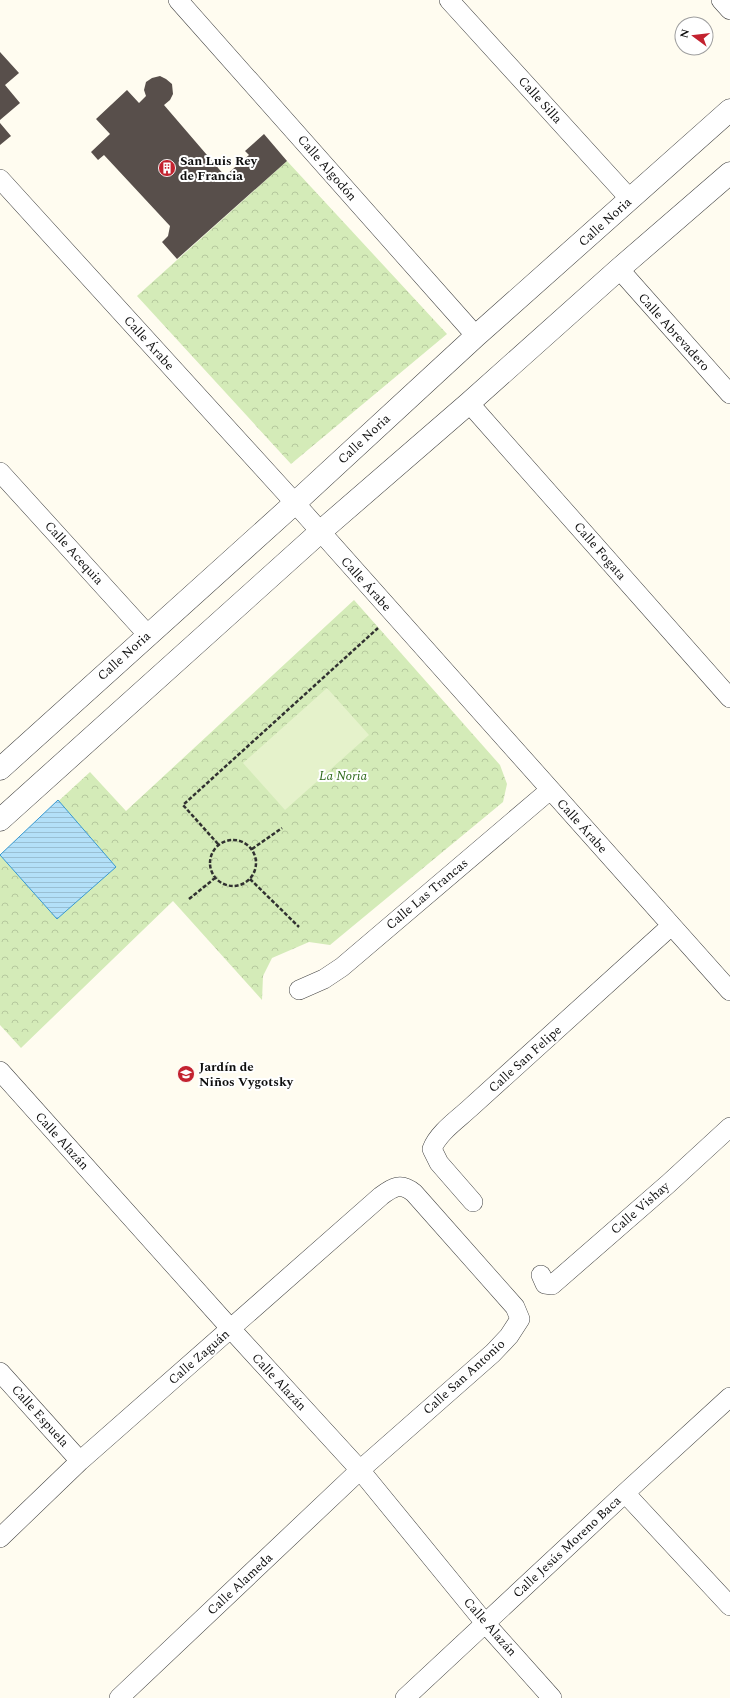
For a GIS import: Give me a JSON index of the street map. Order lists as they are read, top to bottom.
{
  "streets": {
    "street": [
      "Calle Silla",
      "Calle Algodón",
      "Calle Noria",
      "Calle Abrevadero",
      "Calle Árabe",
      "Calle Fogata",
      "Calle Acequia",
      "Calle Las Trancas",
      "Calle San Felipe",
      "Calle Alazán",
      "Calle Vishay",
      "Calle Zaguán",
      "Calle San Antonio",
      "Calle Espuela",
      "Calle Jesús Moreno Baca",
      "Calle Alameda"
    ]
  },
  "crossings": [
    ["Calle Silla", "Calle Noria"],
    ["Calle Algodón", "Calle Noria"],
    ["Calle Noria", "Calle Árabe"],
    ["Calle Noria", "Calle Acequia"],
    ["Calle Árabe", "Calle Las Trancas"],
    ["Calle Árabe", "Calle San Felipe"],
    ["Calle Alazán", "Calle Zaguán"],
    ["Calle Alazán", "Calle San Antonio"],
    ["Calle Alazán", "Calle Jesús Moreno Baca"],
    ["Calle Alazán", "Calle Alameda"],
    ["Calle Zaguán", "Calle San Antonio"],
    ["Calle Zaguán", "Calle Espuela"],
    ["Calle San Antonio", "Calle Alameda"]
  ],
  "parks": ["La Noria"],
  "places": {
    "building": ["San Luis Rey de Francia"],
    "school or university": ["Jardín de Niños Vygotsky"]
  },
  "north": "left"
}
